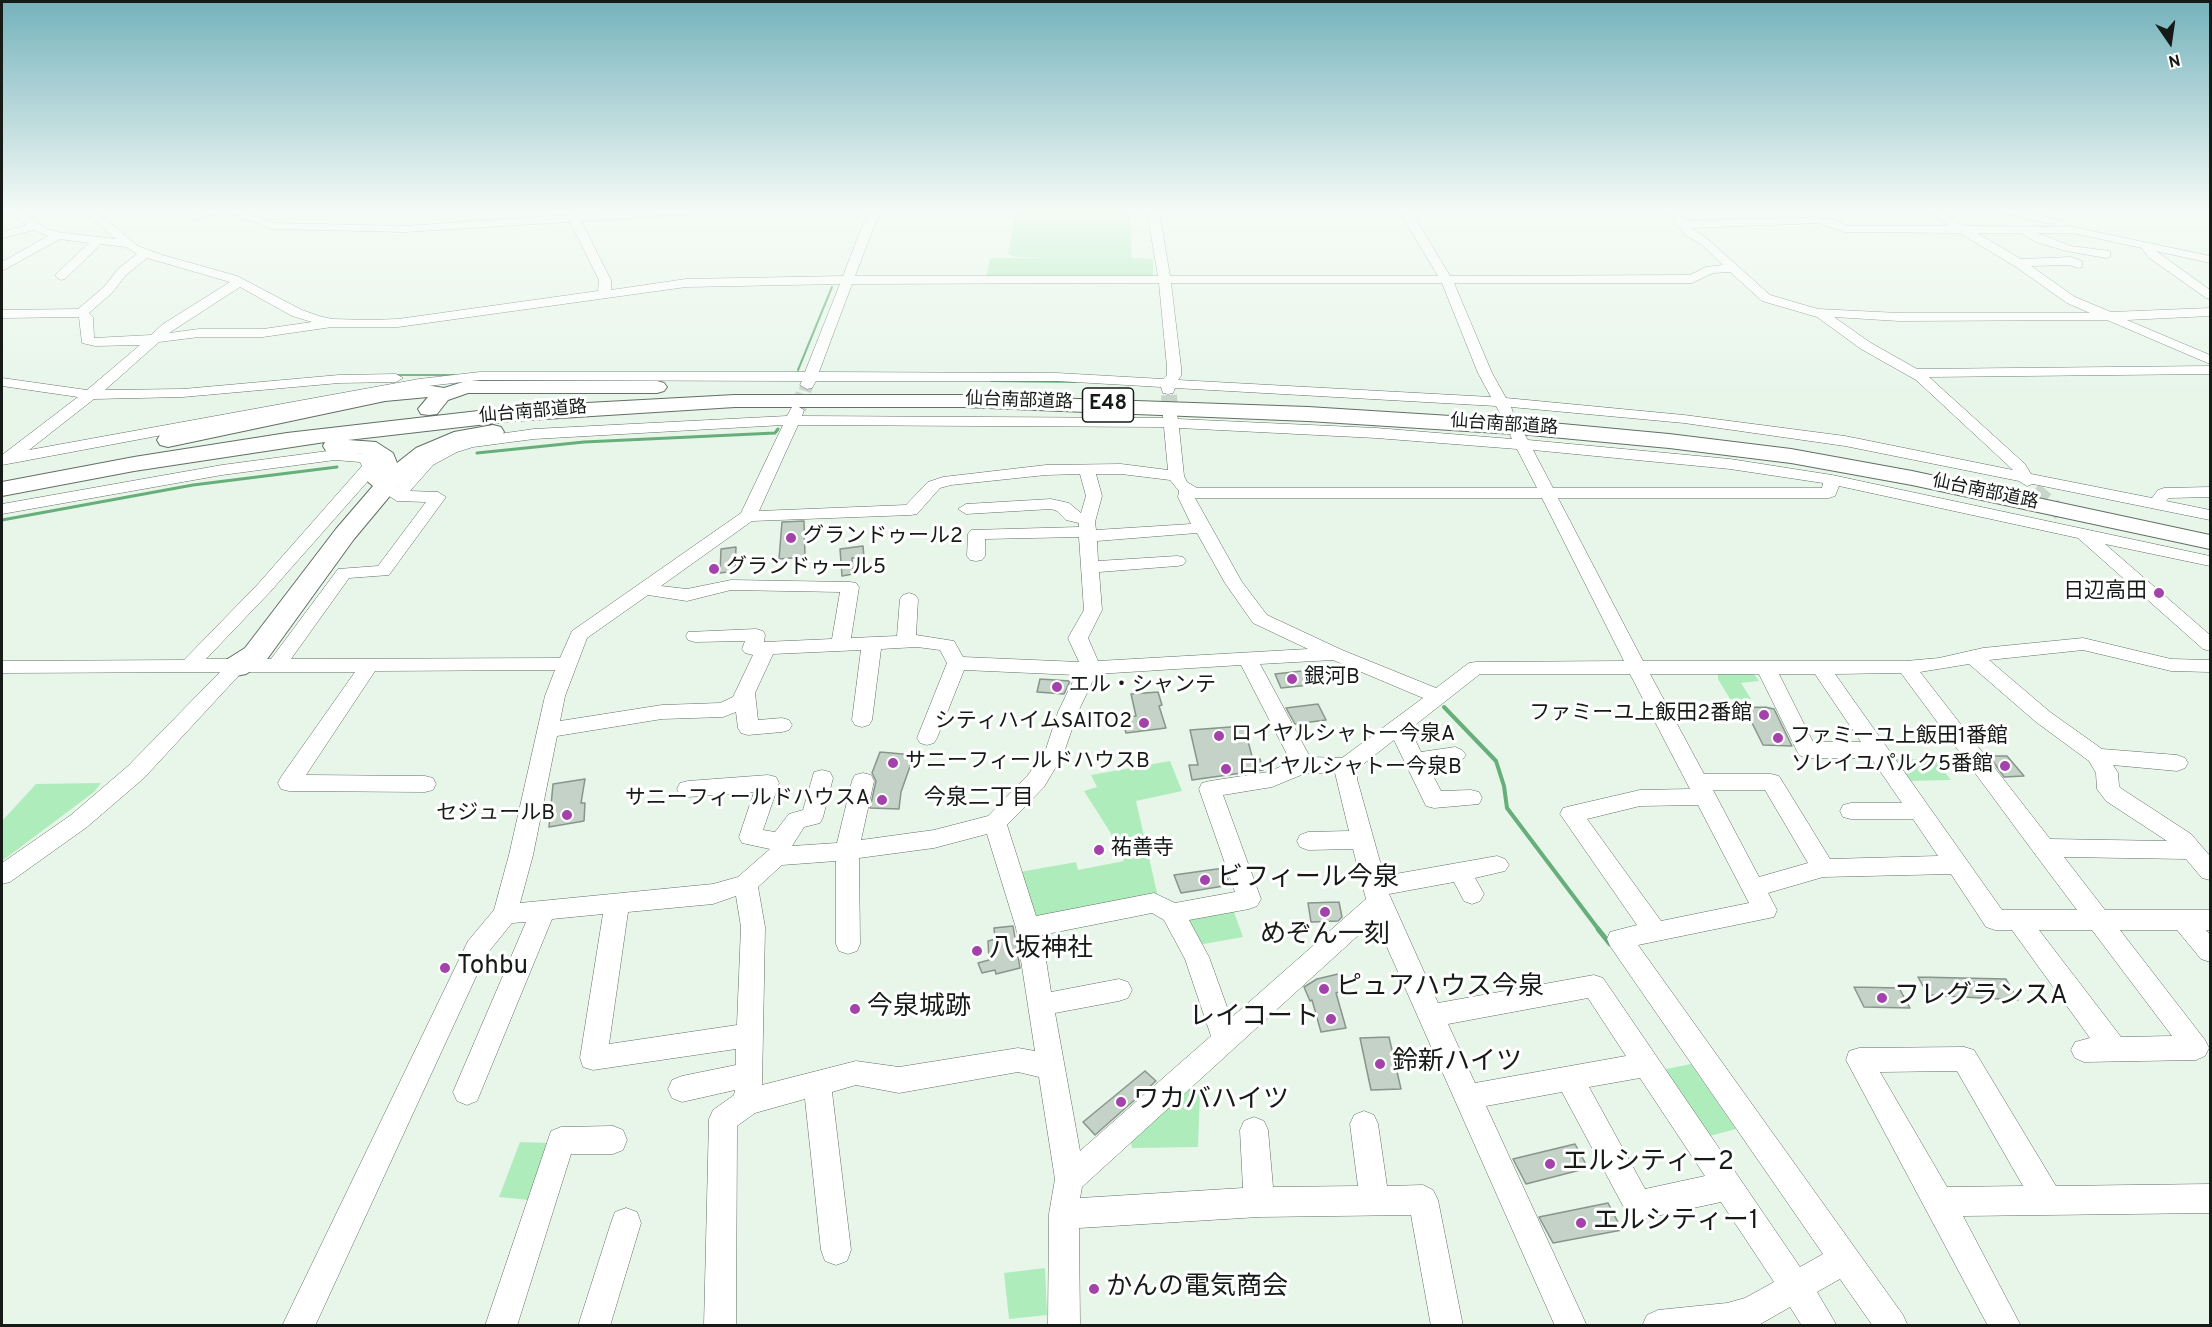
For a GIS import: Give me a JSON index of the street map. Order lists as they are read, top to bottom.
{
  "streets": {
    "highway": ["仙台南部道路", "E48"]
  },
  "districts": ["今泉二丁目"],
  "places": [
    "グランドゥール2",
    "グランドゥール5",
    "日辺高田",
    "銀河B",
    "エル・シャンテ",
    "ファミーユ上飯田2番館",
    "シティハイムSAITO2",
    "ロイヤルシャトー今泉A",
    "ファミーユ上飯田1番館",
    "サニーフィールドハウスB",
    "ソレイユパルク5番館",
    "ロイヤルシャトー今泉B",
    "サニーフィールドハウスA",
    "セジュールB",
    "祐善寺",
    "ビフィール今泉",
    "めぞん一刻",
    "八坂神社",
    "Tohbu",
    "ピュアハウス今泉",
    "フレグランスA",
    "今泉城跡",
    "レイコート",
    "鈴新ハイツ",
    "ワカバハイツ",
    "エルシティー2",
    "エルシティー1",
    "かんの電気商会"
  ],
  "north": "bottom"
}
